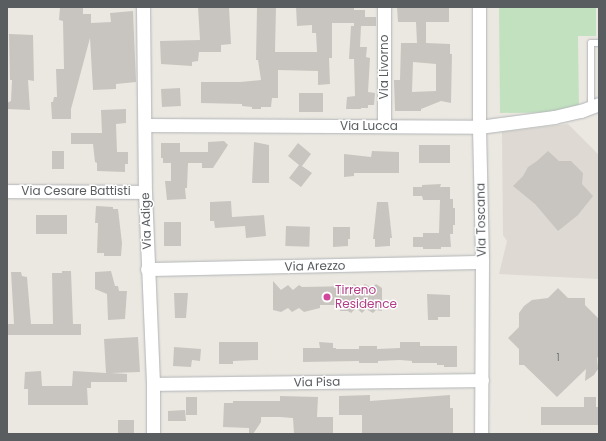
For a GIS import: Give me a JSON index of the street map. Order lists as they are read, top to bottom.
{
  "streets": {
    "street": [
      "Via Livorno",
      "Via Lucca",
      "Via Cesare Battisti",
      "Via Toscana",
      "Via Adige",
      "Via Arezzo",
      "Via Pisa"
    ]
  },
  "crossings": [
    ["Via Livorno", "Via Lucca"],
    ["Via Lucca", "Via Toscana"],
    ["Via Lucca", "Via Adige"],
    ["Via Cesare Battisti", "Via Adige"],
    ["Via Toscana", "Via Arezzo"],
    ["Via Toscana", "Via Pisa"],
    ["Via Adige", "Via Arezzo"],
    ["Via Adige", "Via Pisa"]
  ],
  "places": ["Tirreno Residence"],
  "house_numbers": ["1"]
}
